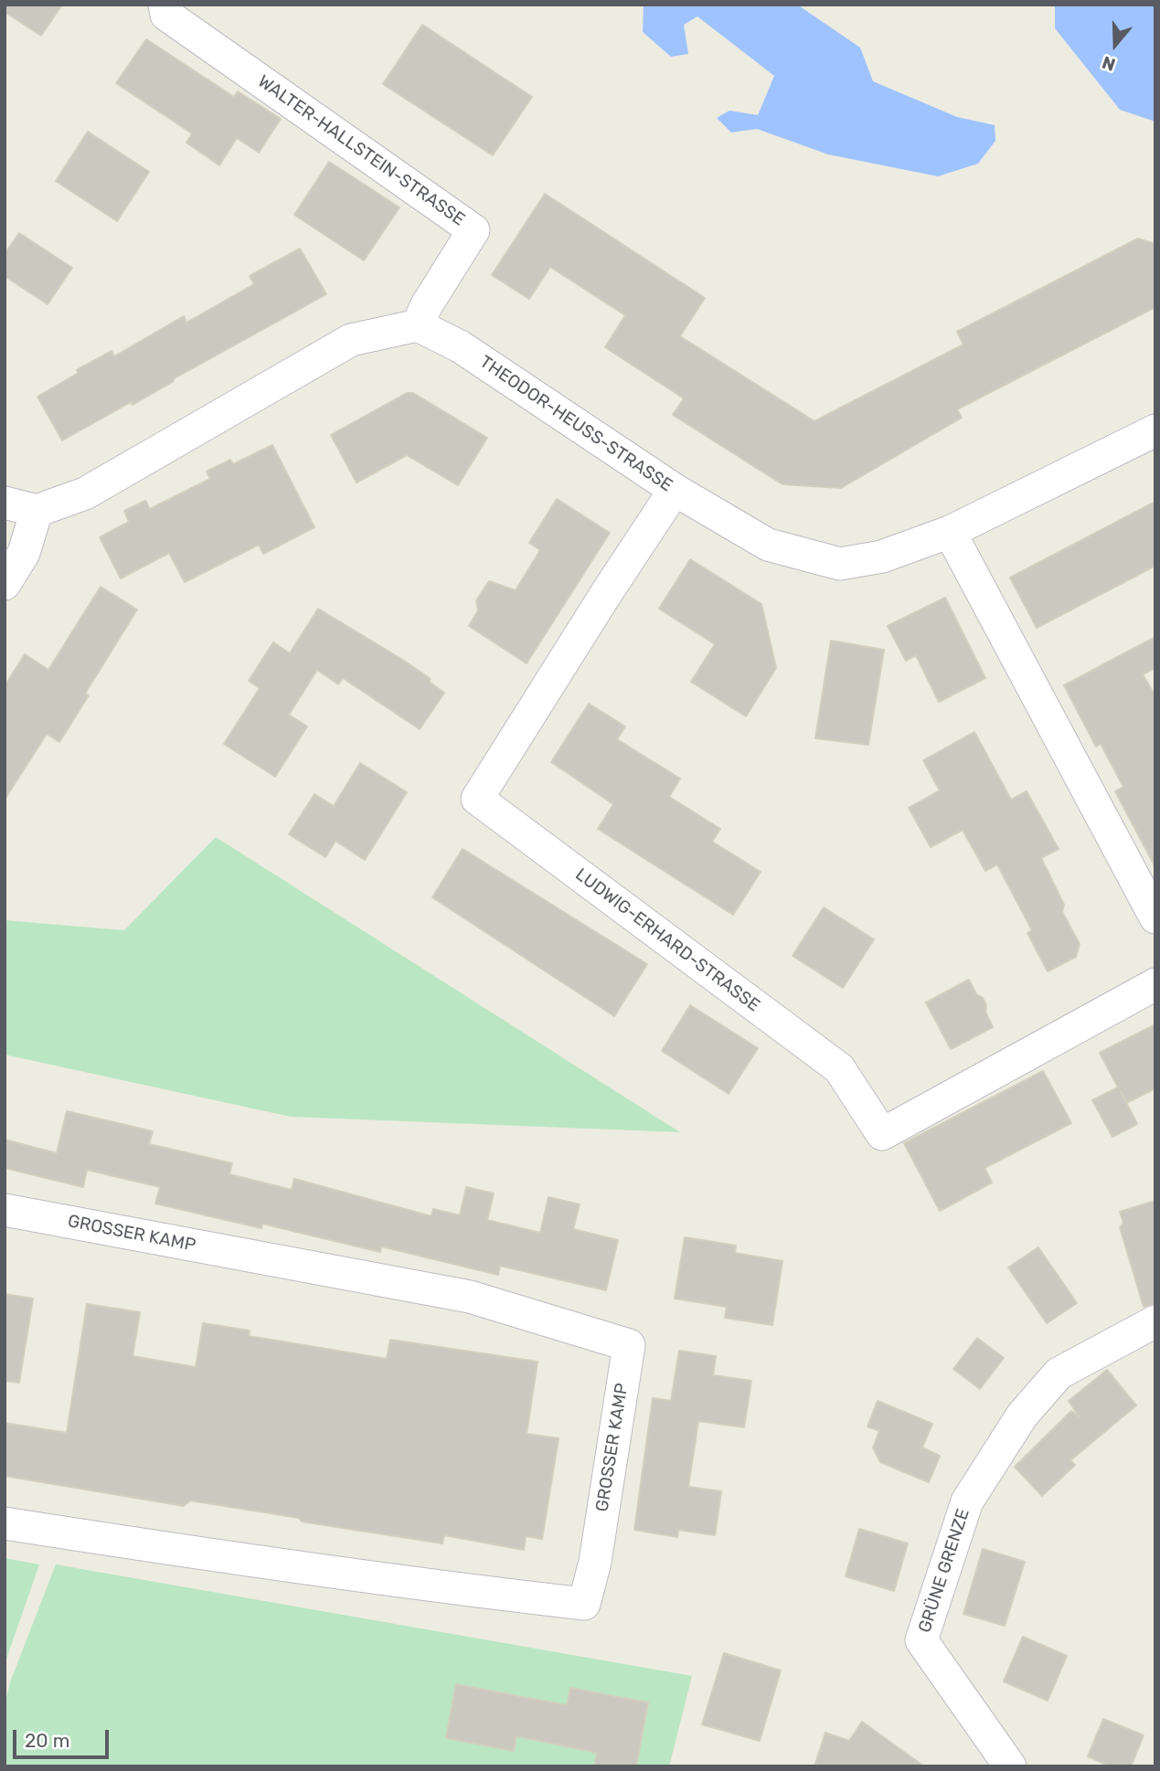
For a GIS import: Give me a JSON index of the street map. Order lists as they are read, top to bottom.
{
  "streets": {
    "street": [
      "WALTER-HALLSTEIN-STRASSE",
      "THEODOR-HEUSS-STRASSE",
      "LUDWIG-ERHARD-STRASSE",
      "GROSSER KAMP",
      "GRÜNE GRENZE"
    ]
  },
  "crossings": [
    ["WALTER-HALLSTEIN-STRASSE", "THEODOR-HEUSS-STRASSE"],
    ["THEODOR-HEUSS-STRASSE", "LUDWIG-ERHARD-STRASSE"]
  ],
  "scale_bar": "20 m",
  "north": "bottom"
}
